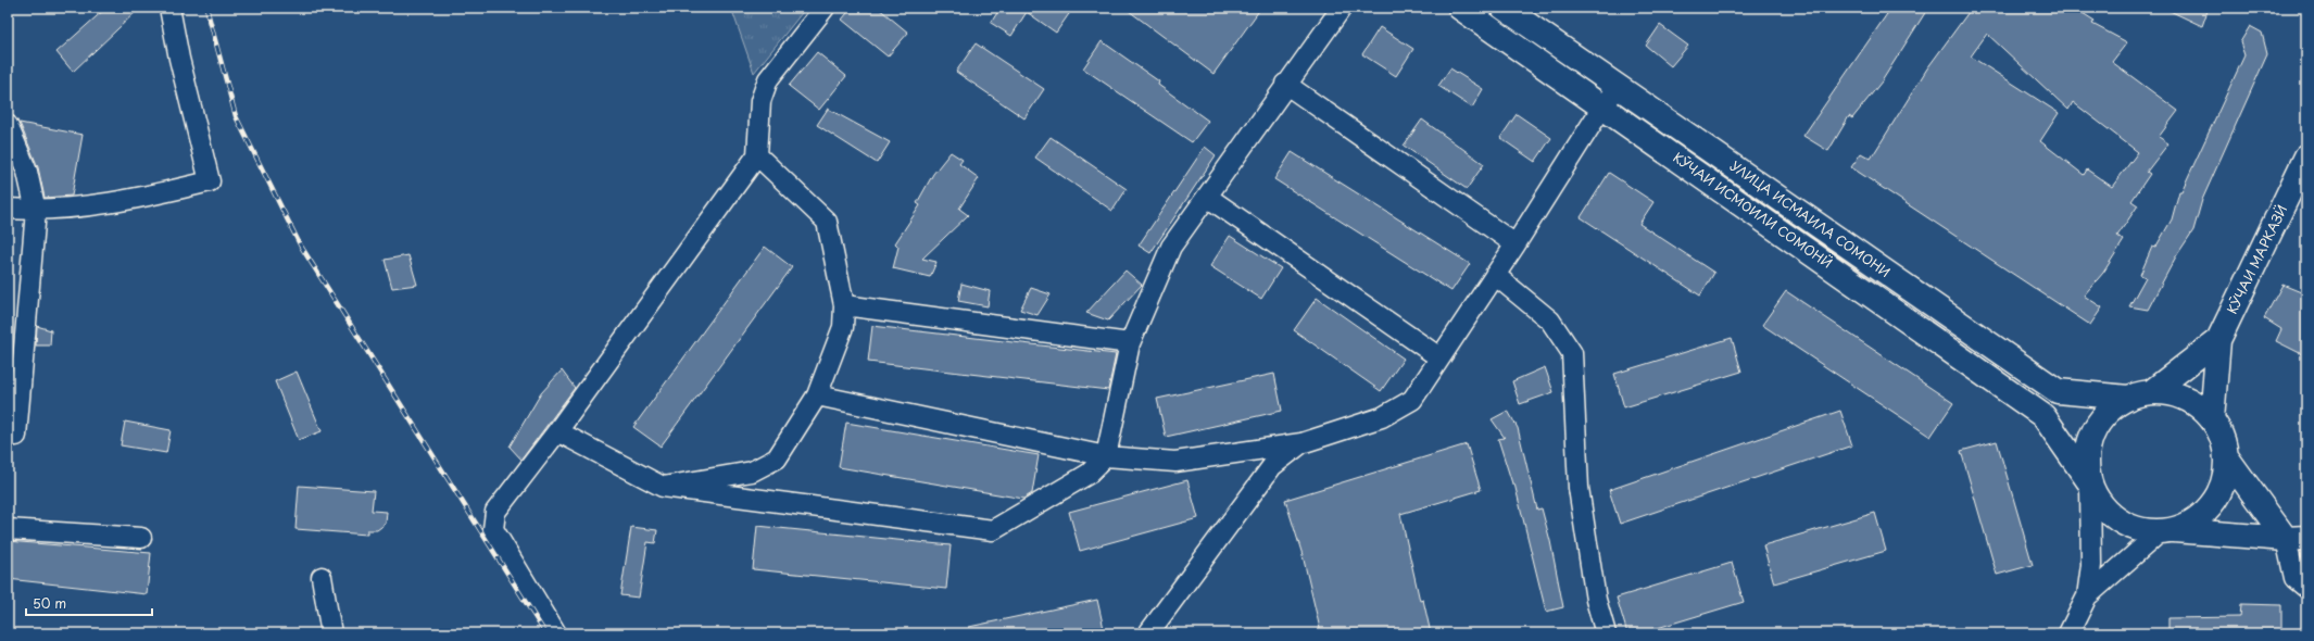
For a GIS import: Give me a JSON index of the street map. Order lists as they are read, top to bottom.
{
  "streets": {
    "main road": ["КӮЧАИ ИСМОИЛИ СОМОНӢ", "УЛИЦА ИСМАИЛА СОМОНИ", "КӮЧАИ МАРКАЗӢ"]
  },
  "crossings": [
    ["КӮЧАИ ИСМОИЛИ СОМОНӢ", "УЛИЦА ИСМАИЛА СОМОНИ"]
  ],
  "scale_bar": "50 m"
}
